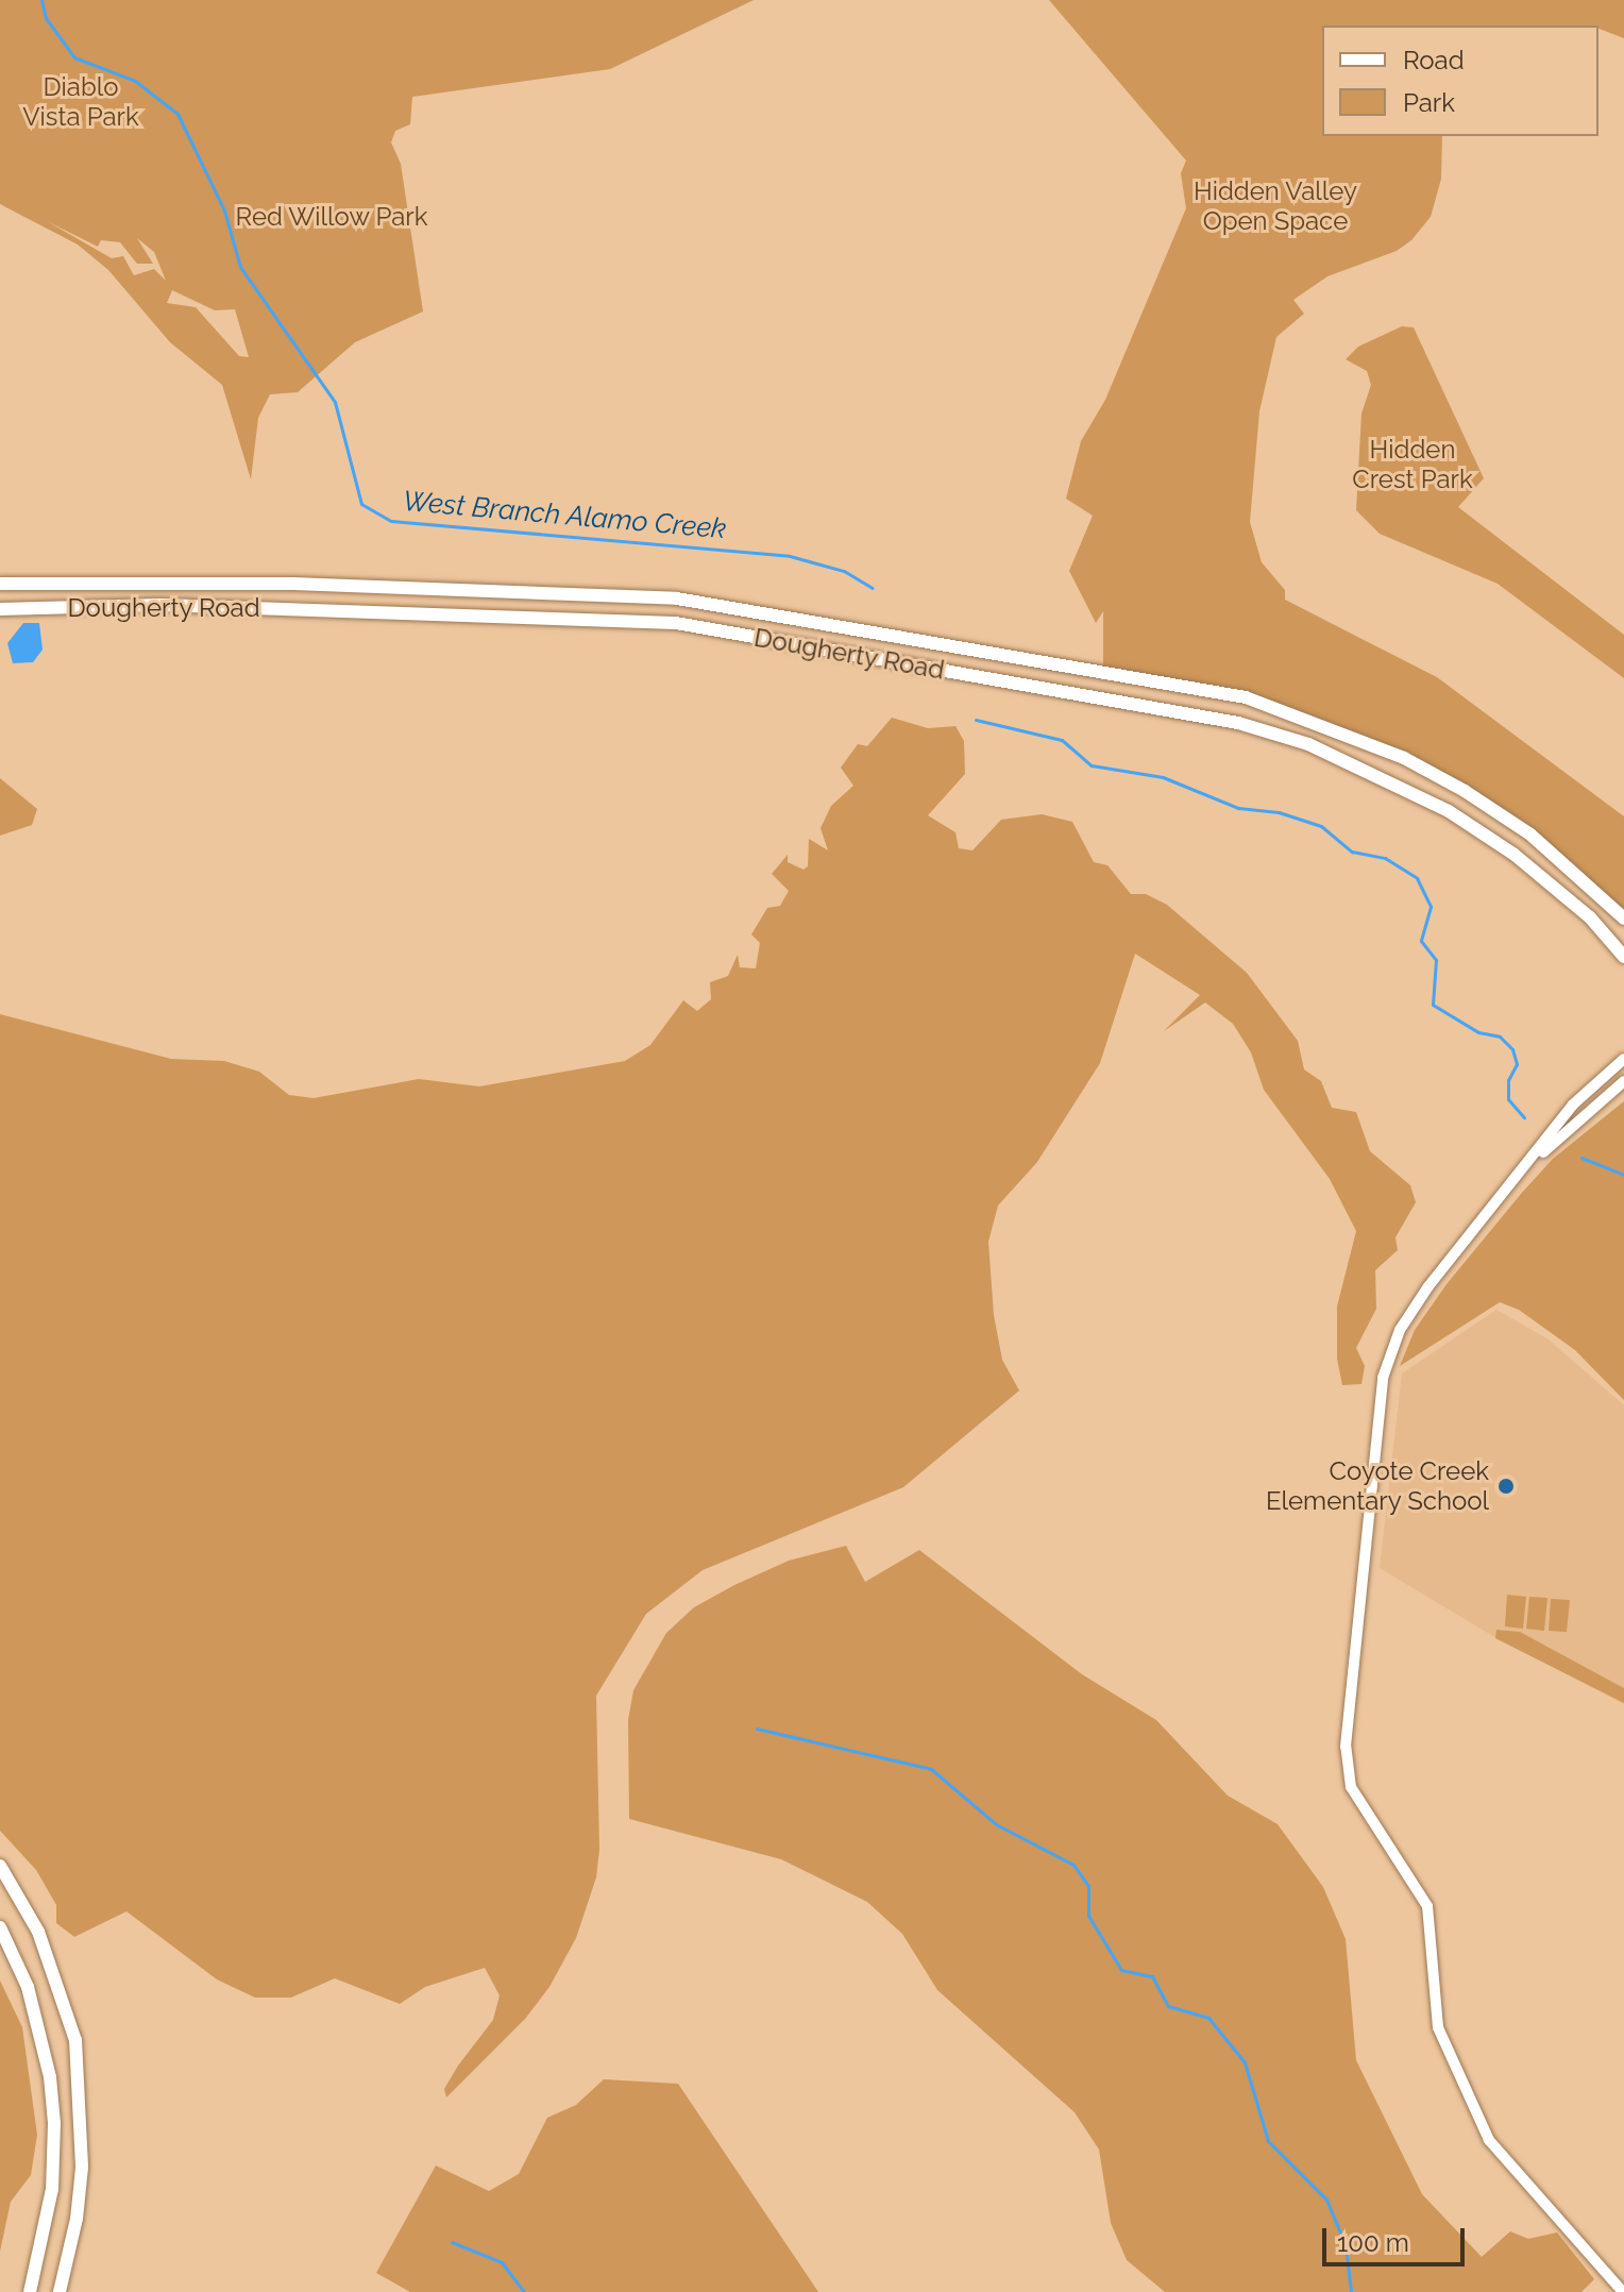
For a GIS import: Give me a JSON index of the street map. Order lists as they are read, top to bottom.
{
  "streets": {
    "main road": ["Dougherty Road"]
  },
  "water": ["West Branch Alamo Creek"],
  "parks": [
    "Diablo Vista Park",
    "Hidden Valley Open Space",
    "Red Willow Park",
    "Hidden Crest Park"
  ],
  "places": ["Coyote Creek Elementary School"],
  "legend": ["Road", "Park"],
  "scale_bar": "100 m"
}
